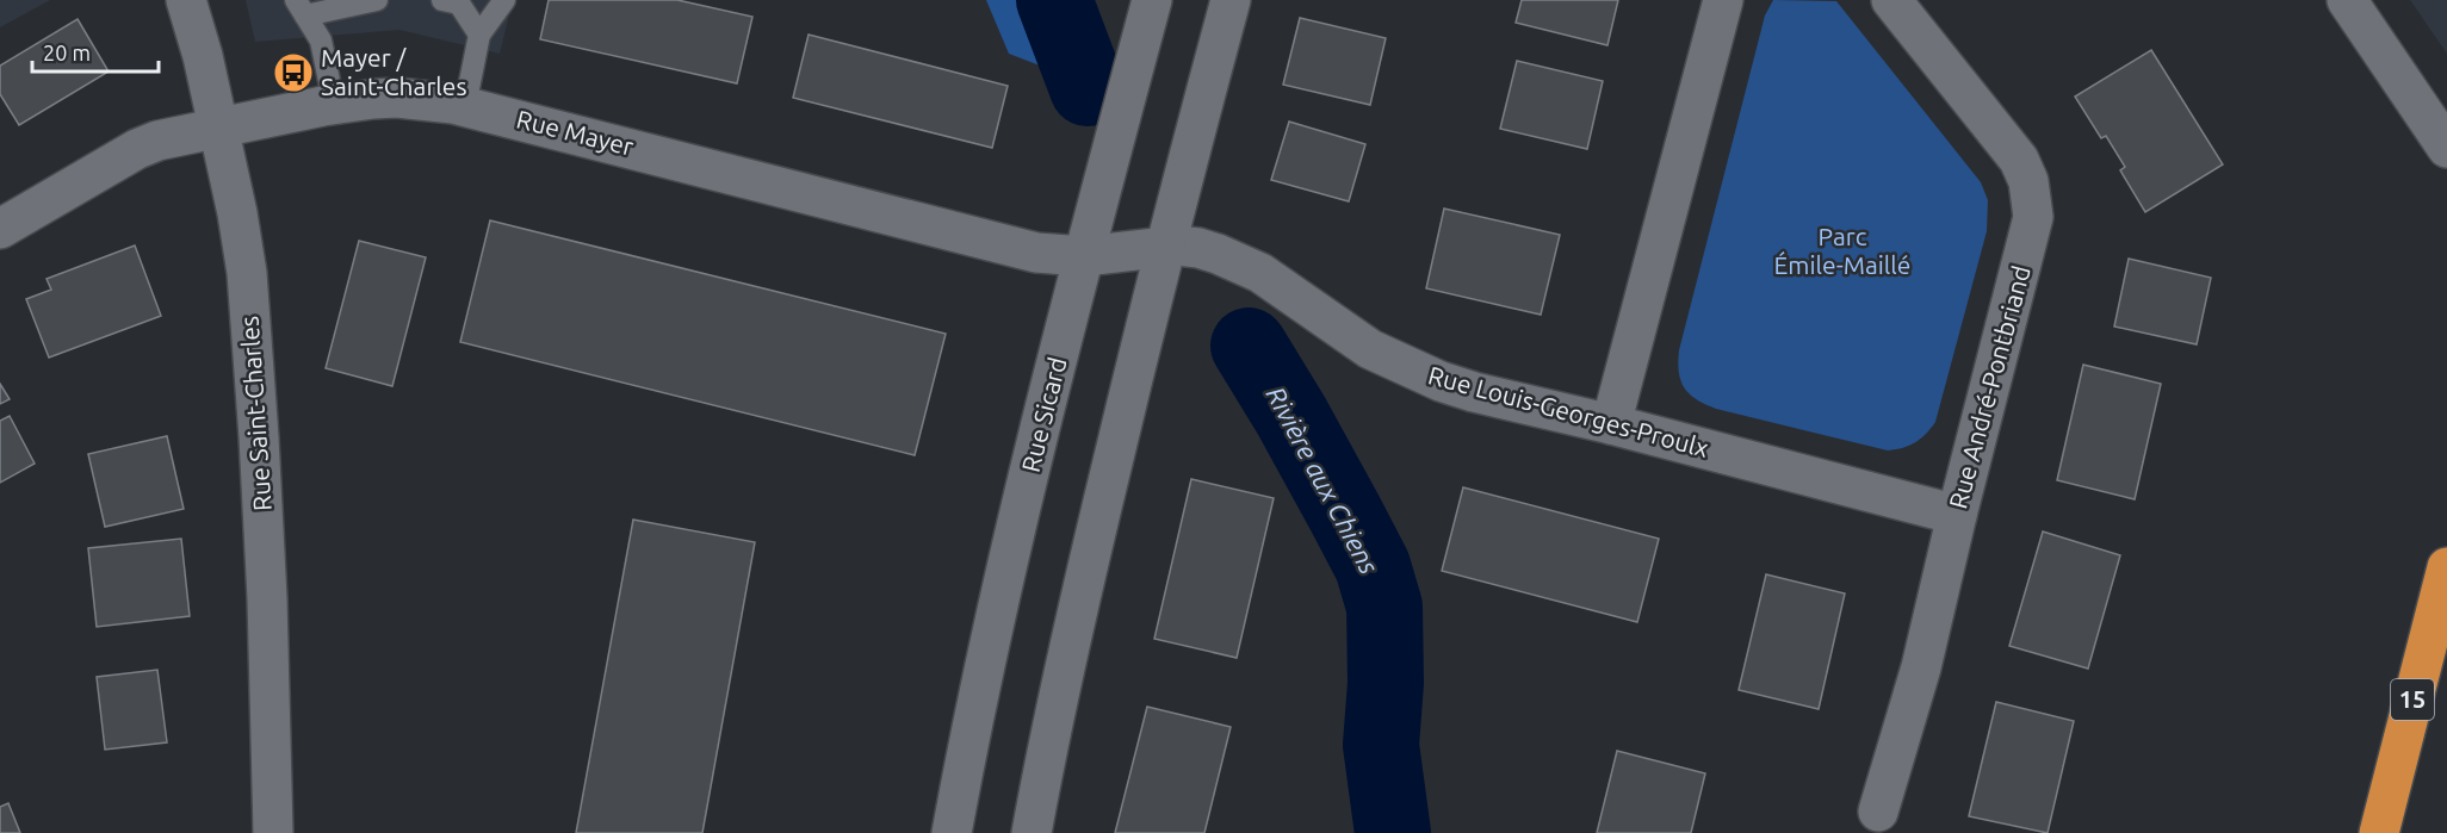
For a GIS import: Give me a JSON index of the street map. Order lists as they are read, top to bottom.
{
  "streets": {
    "highway": ["15"],
    "street": [
      "Rue Mayer",
      "Rue André-Pontbriand",
      "Rue Louis-Georges-Proulx",
      "Rue Saint-Charles",
      "Rue Sicard"
    ]
  },
  "crossings": [
    ["Rue Mayer", "Rue Louis-Georges-Proulx"],
    ["Rue Mayer", "Rue Saint-Charles"],
    ["Rue Mayer", "Rue Sicard"],
    ["Rue André-Pontbriand", "Rue Louis-Georges-Proulx"]
  ],
  "water": ["Rivière aux Chiens"],
  "parks": ["Parc Émile-Maillé"],
  "places": {
    "bus stop": ["Mayer / Saint-Charles"]
  },
  "scale_bar": "20 m"
}
